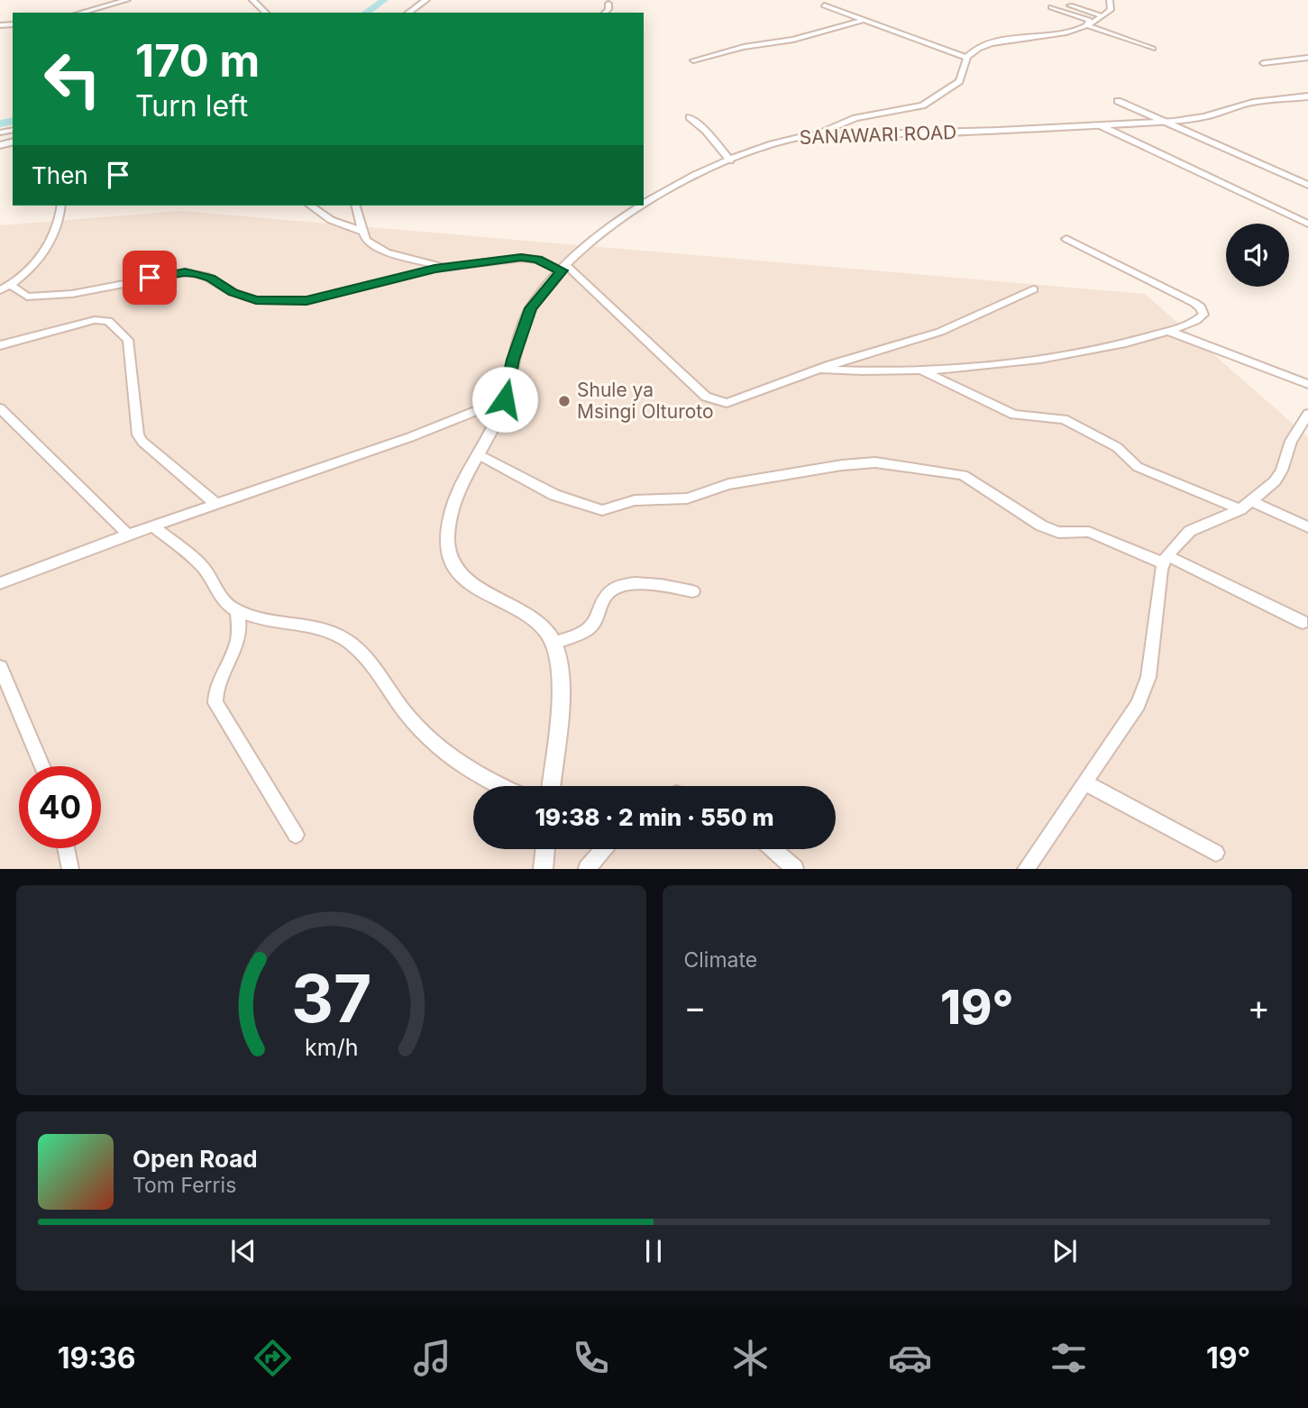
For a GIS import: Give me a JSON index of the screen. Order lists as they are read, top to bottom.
{
  "streets": {
    "street": ["SANAWARI ROAD"]
  },
  "places": ["Shule ya Msingi Olturoto"],
  "page": {
    "turn": ["170 m", "Turn left"],
    "then": "Then",
    "limit": "40",
    "trip": "19:38 · 2 min · 550 m",
    "tile": "Climate",
    "heat": ["−", "19°", "+"],
    "song": ["Open Road", "Tom Ferris"],
    "tabs": ["19:36", "19°"],
    "gauge": ["37", "km/h"]
  }
}
